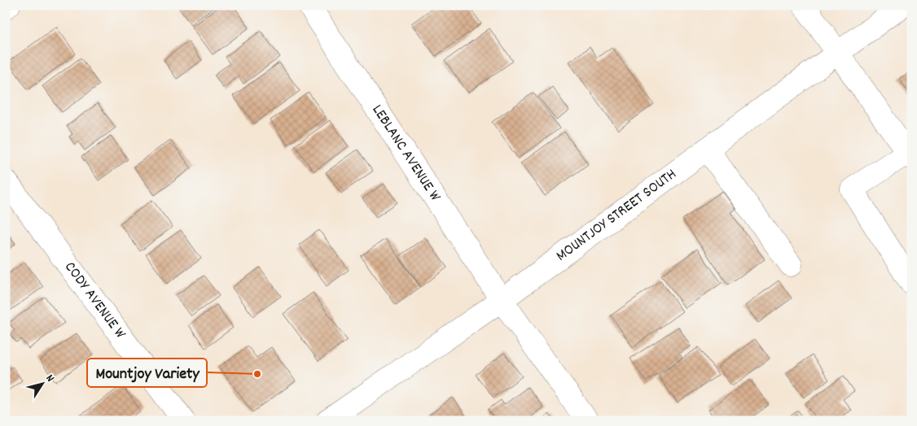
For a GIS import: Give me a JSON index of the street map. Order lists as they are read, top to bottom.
{
  "streets": {
    "street": ["LEBLANC AVENUE W", "MOUNTJOY STREET SOUTH", "CODY AVENUE W"]
  },
  "crossings": [
    ["LEBLANC AVENUE W", "MOUNTJOY STREET SOUTH"]
  ],
  "places": ["Mountjoy Variety"],
  "north": "top right"
}
